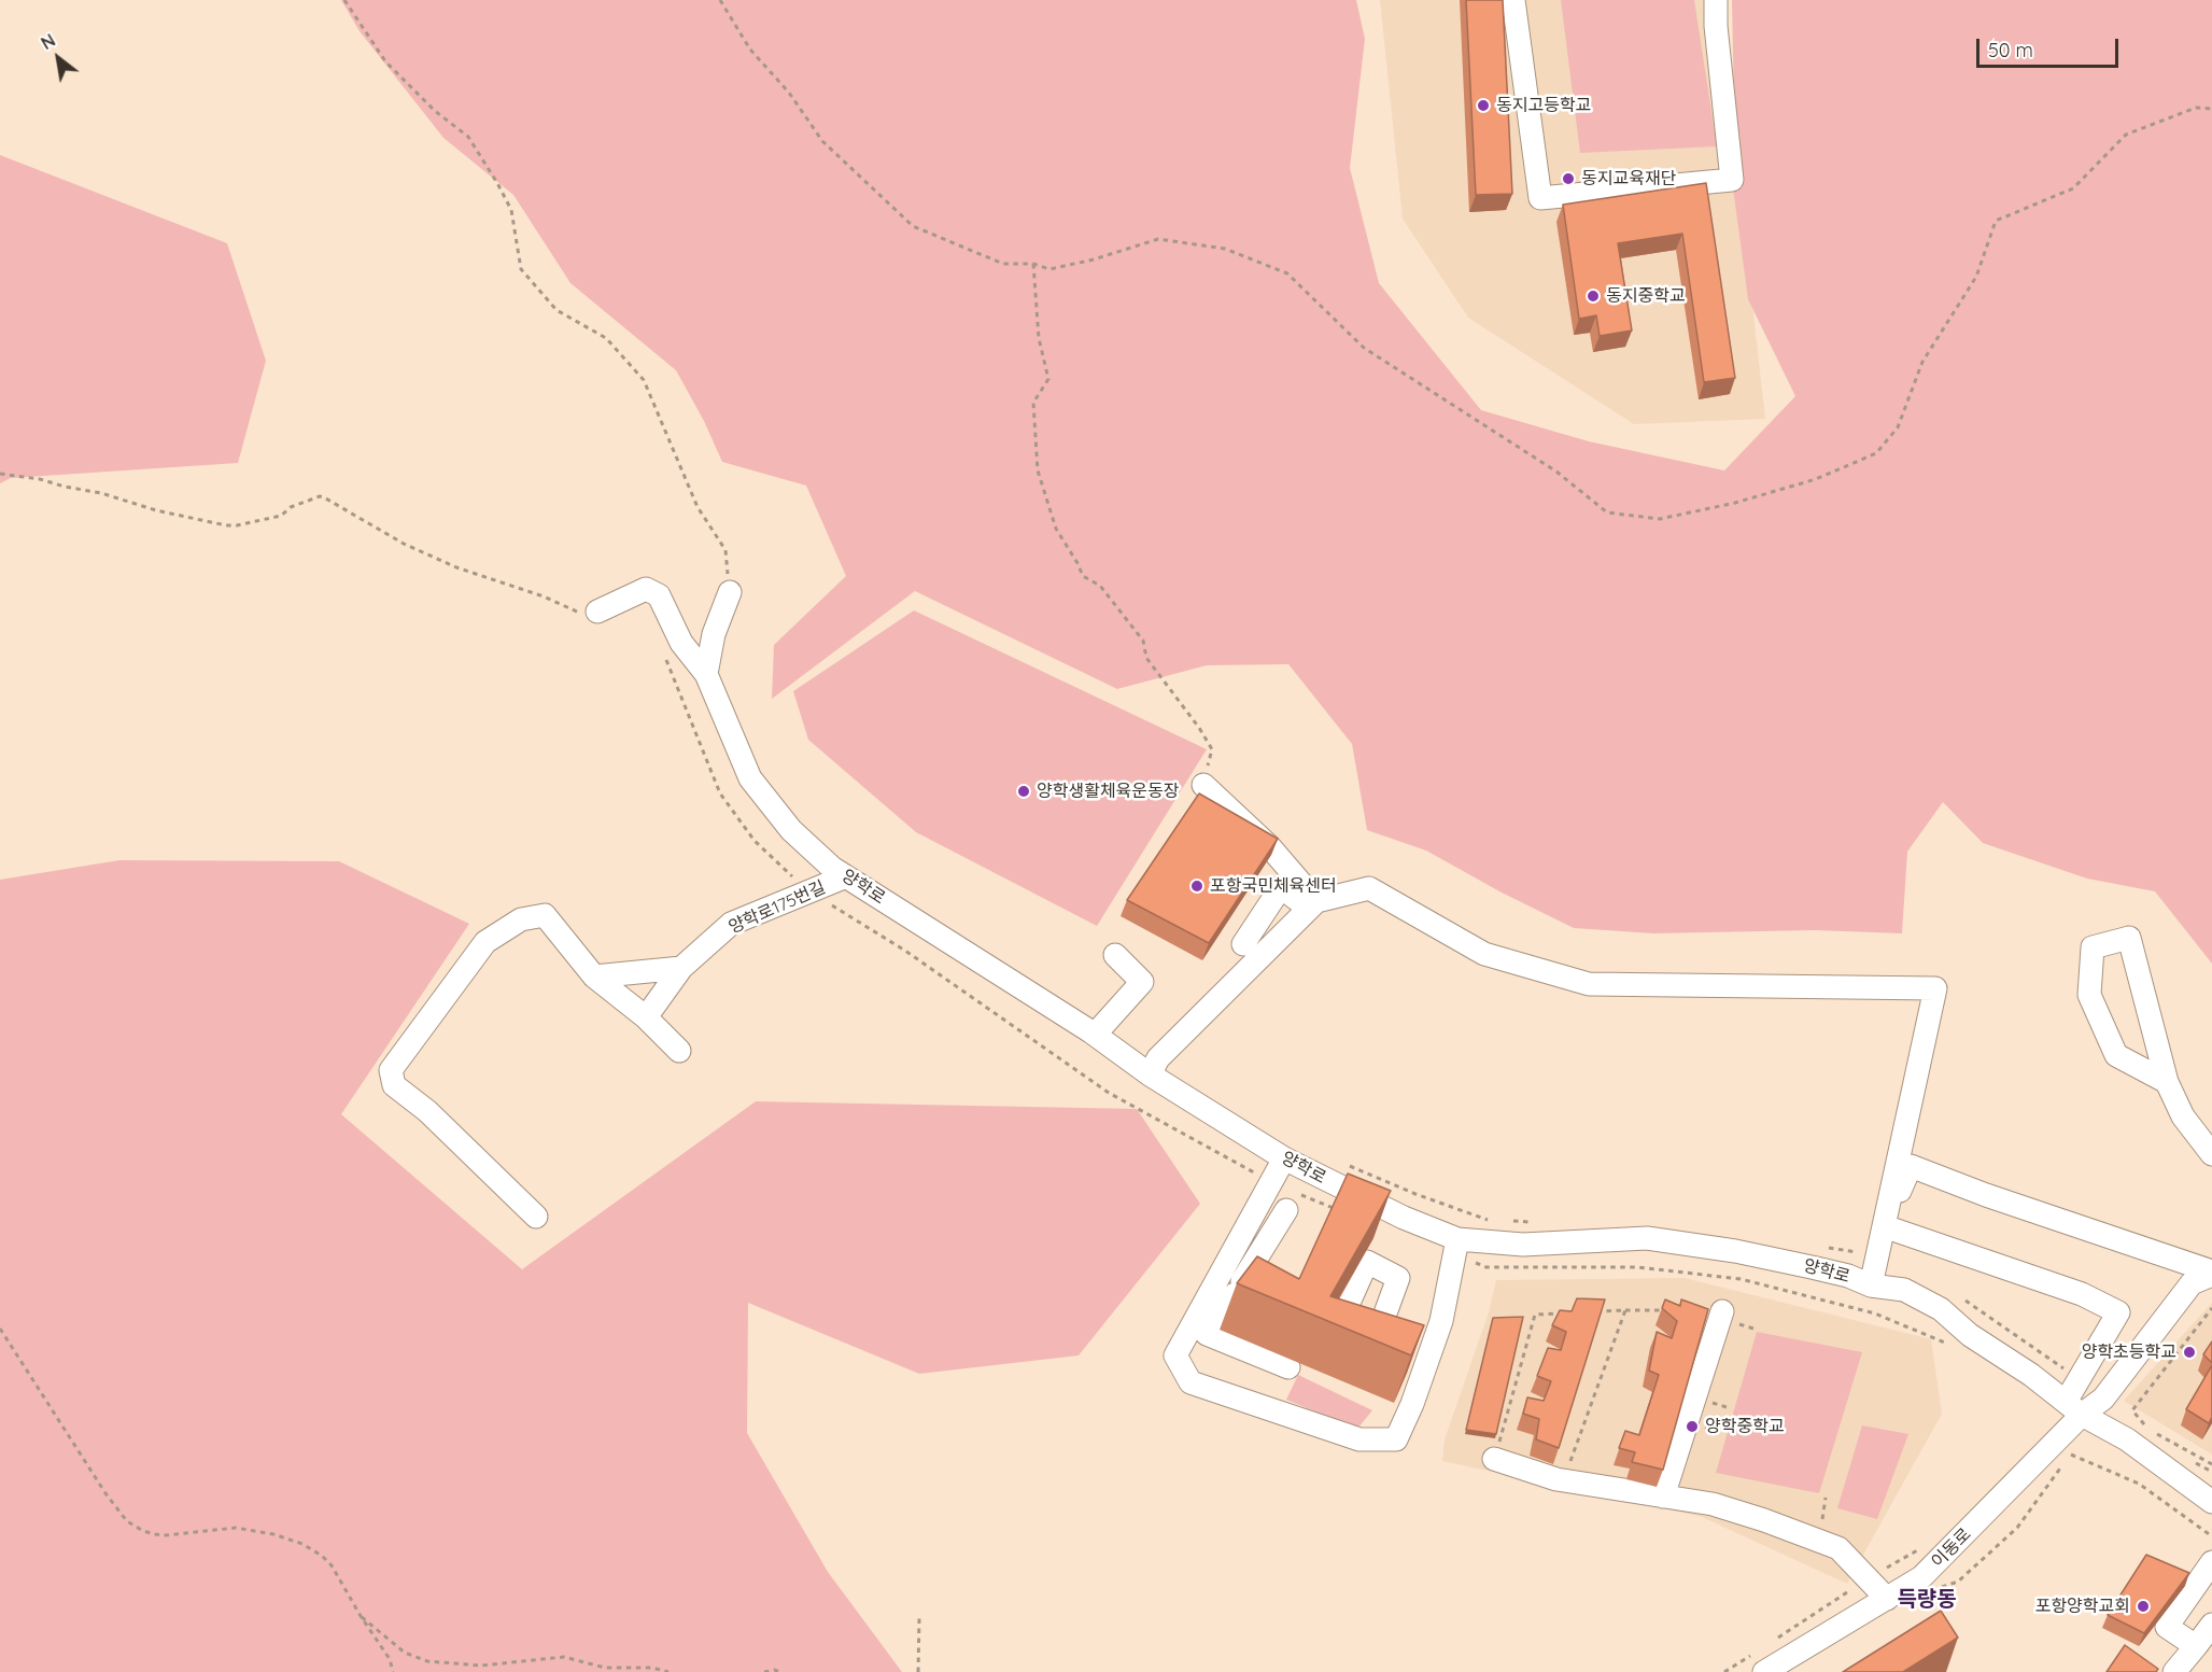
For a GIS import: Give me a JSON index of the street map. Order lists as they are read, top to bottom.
{
  "streets": {
    "street": ["양학로", "양학로175번길", "이동로"]
  },
  "crossings": [
    ["양학로", "양학로175번길"],
    ["양학로", "이동로"]
  ],
  "districts": ["득량동"],
  "places": [
    "동지고등학교",
    "동지교육재단",
    "동지중학교",
    "양학생활체육운동장",
    "포항국민체육센터",
    "양학초등학교",
    "양학중학교",
    "포항양학교회"
  ],
  "scale_bar": "50 m",
  "north": "top left"
}
